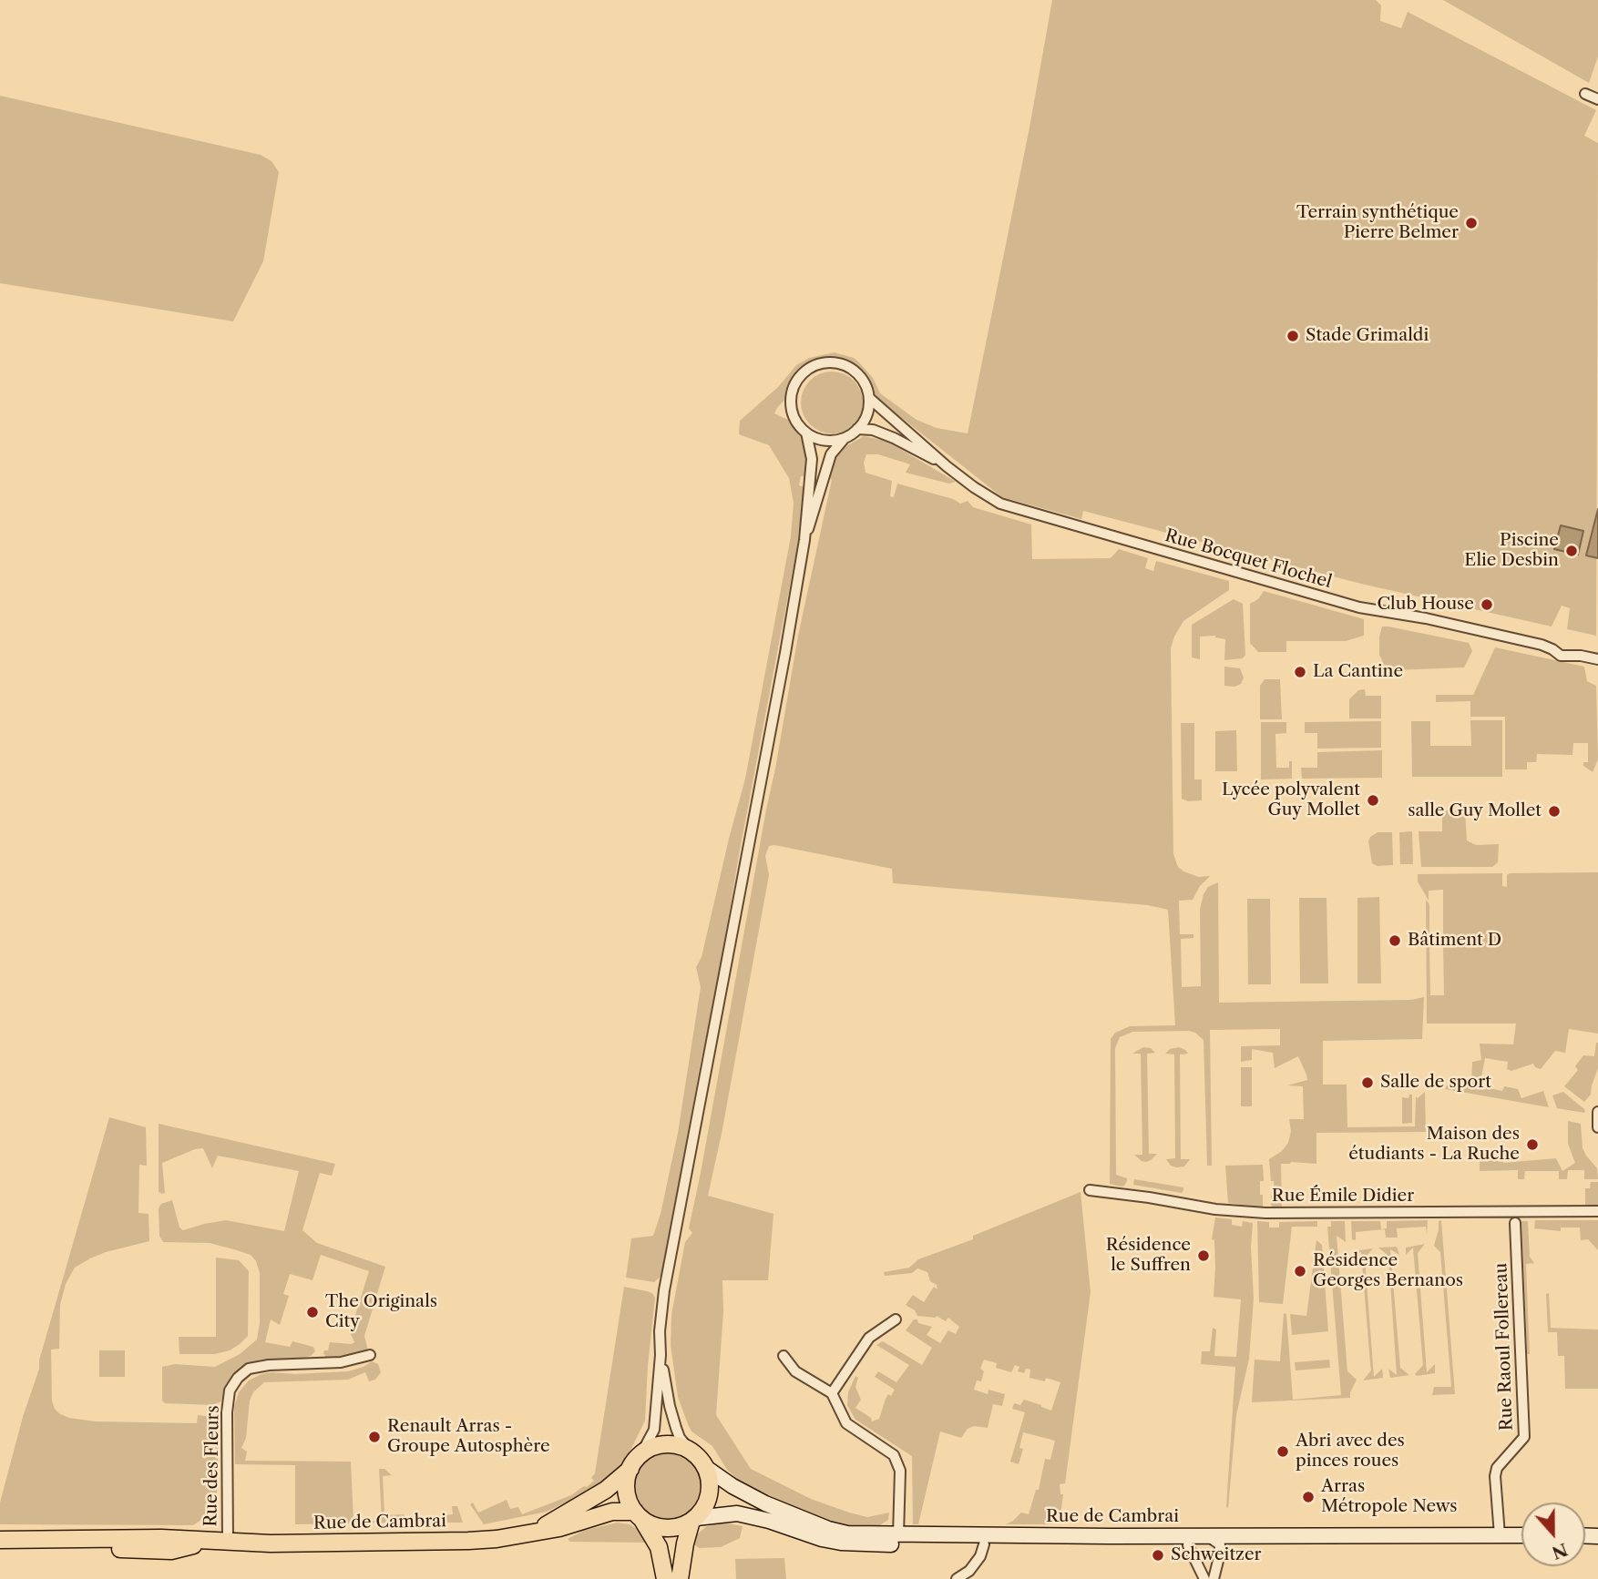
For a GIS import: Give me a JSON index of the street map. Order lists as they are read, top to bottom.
{
  "streets": {
    "main road": ["Rue de Cambrai"],
    "street": [
      "Rue Bocquet Flochel",
      "Rue Émile Didier",
      "Rue Raoul Follereau",
      "Rue des Fleurs"
    ]
  },
  "crossings": [
    ["Rue Raoul Follereau", "Rue de Cambrai"],
    ["Rue des Fleurs", "Rue de Cambrai"]
  ],
  "places": [
    "Terrain synthétique Pierre Belmer",
    "Stade Grimaldi",
    "Piscine Elie Desbin",
    "Club House",
    "La Cantine",
    "Lycée polyvalent Guy Mollet",
    "salle Guy Mollet",
    "Bâtiment D",
    "Salle de sport",
    "Maison des étudiants - La Ruche",
    "Résidence le Suffren",
    "Résidence Georges Bernanos",
    "The Originals City",
    "Renault Arras - Groupe Autosphère",
    "Abri avec des pinces roues",
    "Arras Métropole News",
    "Schweitzer"
  ],
  "north": "bottom"
}
